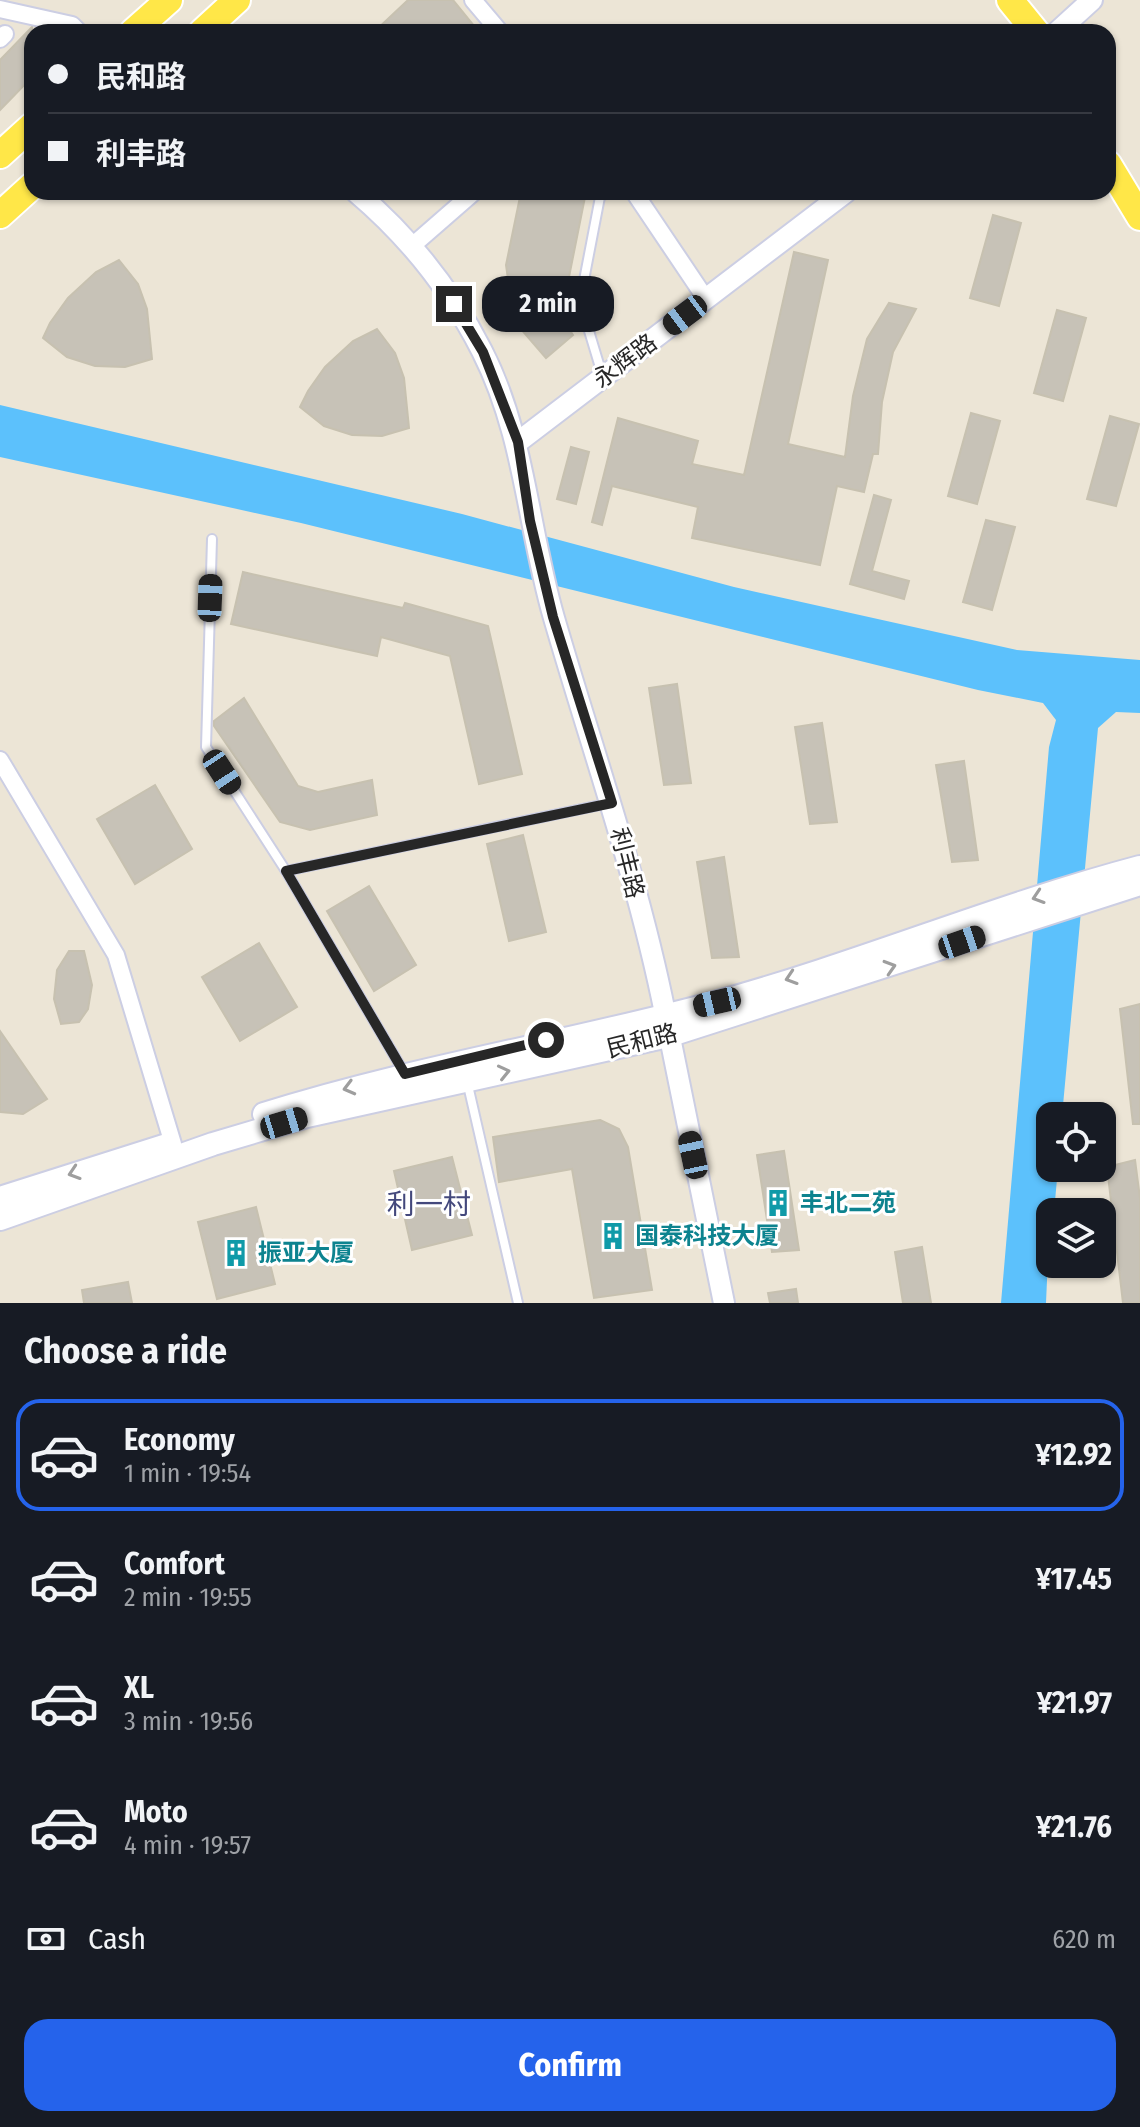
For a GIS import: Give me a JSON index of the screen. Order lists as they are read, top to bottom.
{
  "streets": {
    "main road": ["民和路"],
    "street": ["永辉路", "利丰路"]
  },
  "crossings": [
    ["永辉路", "利丰路"],
    ["利丰路", "民和路"]
  ],
  "districts": ["利一村"],
  "places": {
    "building": ["丰北二苑", "国泰科技大厦", "振亚大厦"]
  },
  "page": {
    "banner": ["民和路", "利丰路"],
    "bubble": "2 min",
    "heading": "Choose a ride",
    "list": [
      {
        "name": "Economy",
        "note": "1 min · 19:54",
        "value": "¥12.92"
      },
      {
        "name": "Comfort",
        "note": "2 min · 19:55",
        "value": "¥17.45"
      },
      {
        "name": "XL",
        "note": "3 min · 19:56",
        "value": "¥21.97"
      },
      {
        "name": "Moto",
        "note": "4 min · 19:57",
        "value": "¥21.76"
      }
    ],
    "pay": ["Cash", "620 m"],
    "buttons": "Confirm"
  }
}
